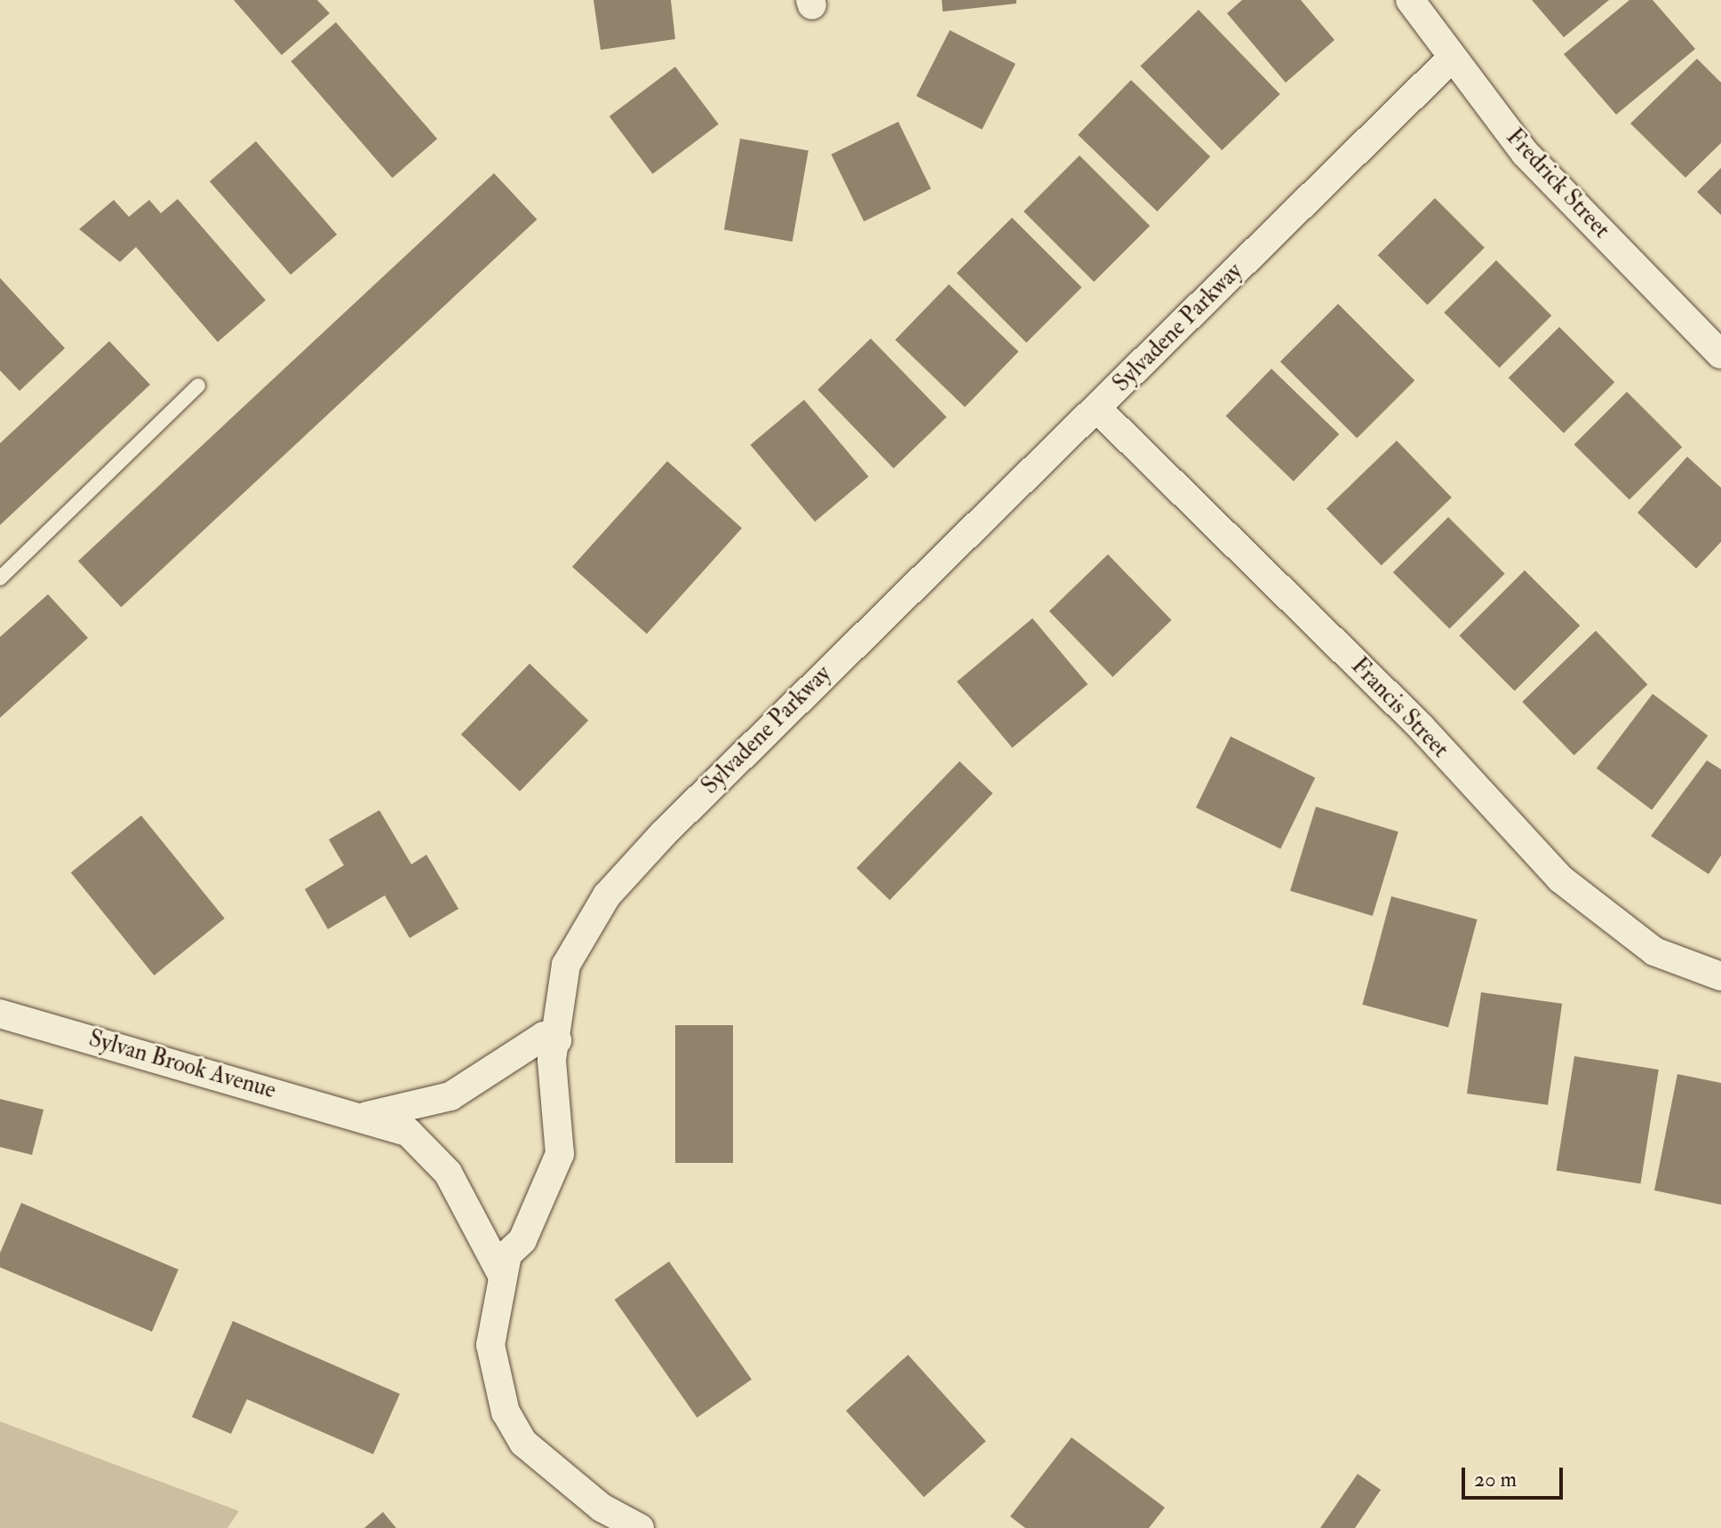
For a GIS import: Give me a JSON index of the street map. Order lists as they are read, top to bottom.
{
  "streets": {
    "street": [
      "Fredrick Street",
      "Sylvadene Parkway",
      "Francis Street",
      "Sylvan Brook Avenue"
    ]
  },
  "crossings": [
    ["Fredrick Street", "Sylvadene Parkway"],
    ["Sylvadene Parkway", "Francis Street"],
    ["Sylvadene Parkway", "Sylvan Brook Avenue"]
  ],
  "scale_bar": "20 m"
}
